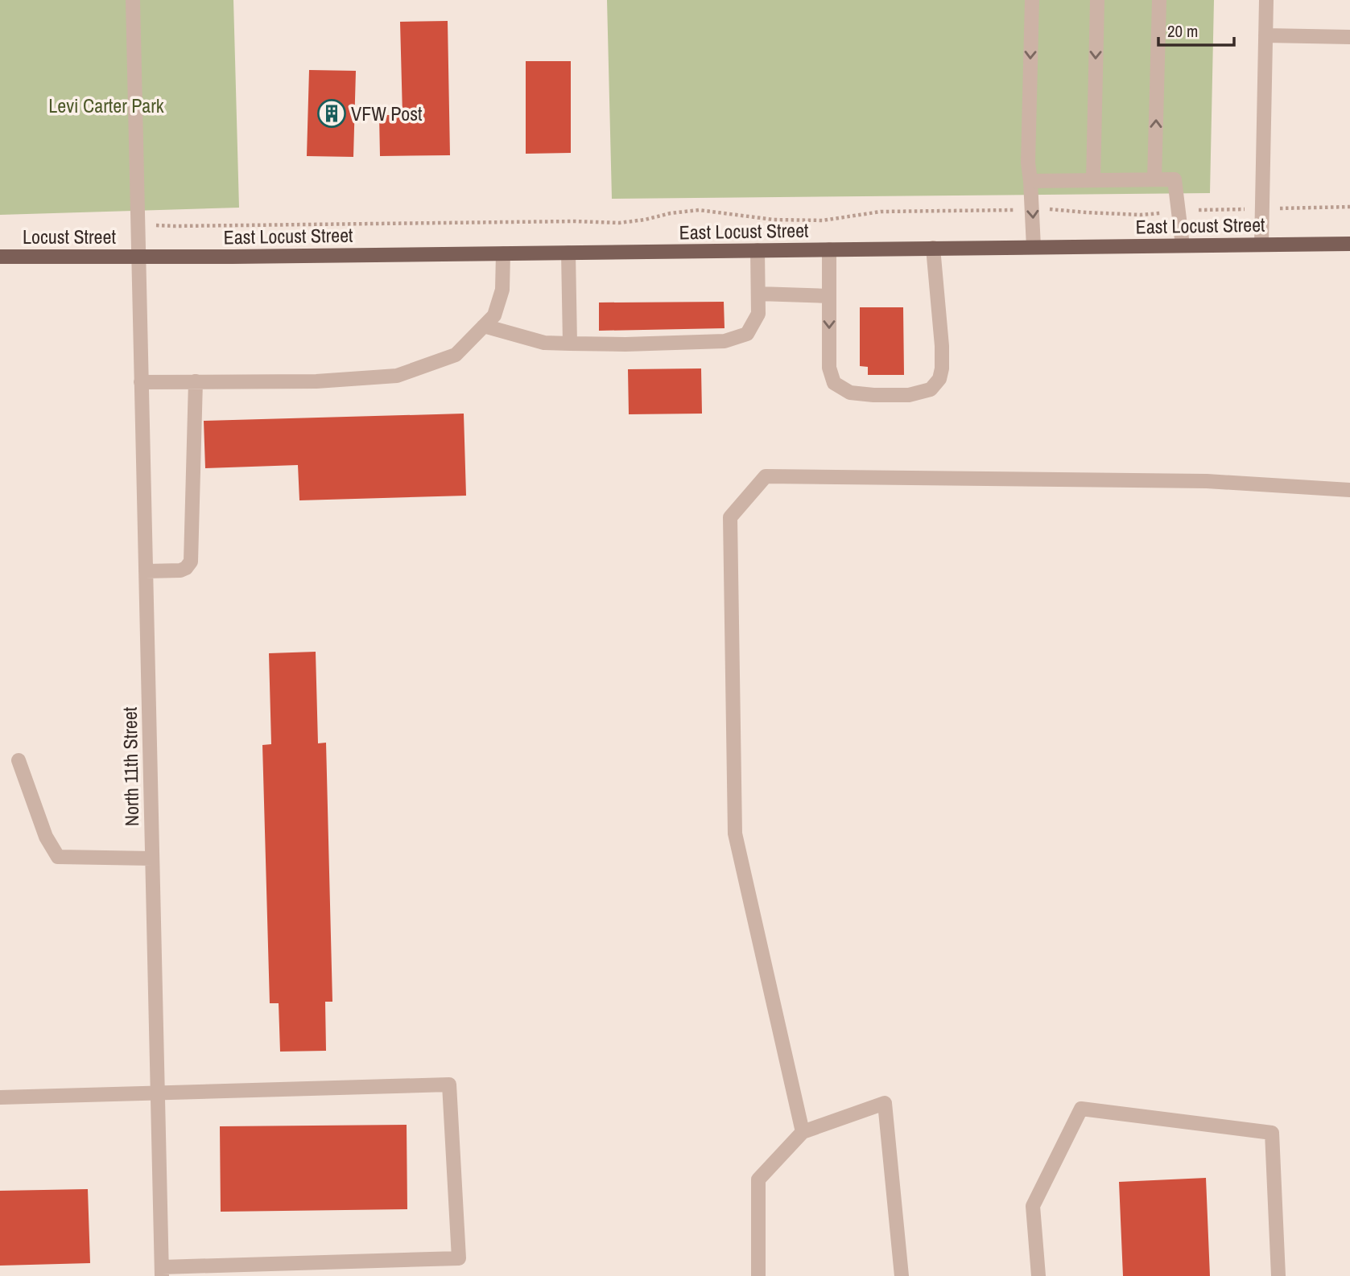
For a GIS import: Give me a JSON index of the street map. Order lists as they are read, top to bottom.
{
  "streets": {
    "main road": ["East Locust Street", "Locust Street"],
    "street": ["North 11th Street"]
  },
  "crossings": [
    ["East Locust Street", "Locust Street"],
    ["East Locust Street", "North 11th Street"],
    ["Locust Street", "North 11th Street"]
  ],
  "parks": ["Levi Carter Park"],
  "places": {
    "building": ["VFW Post"]
  },
  "scale_bar": "20 m"
}
